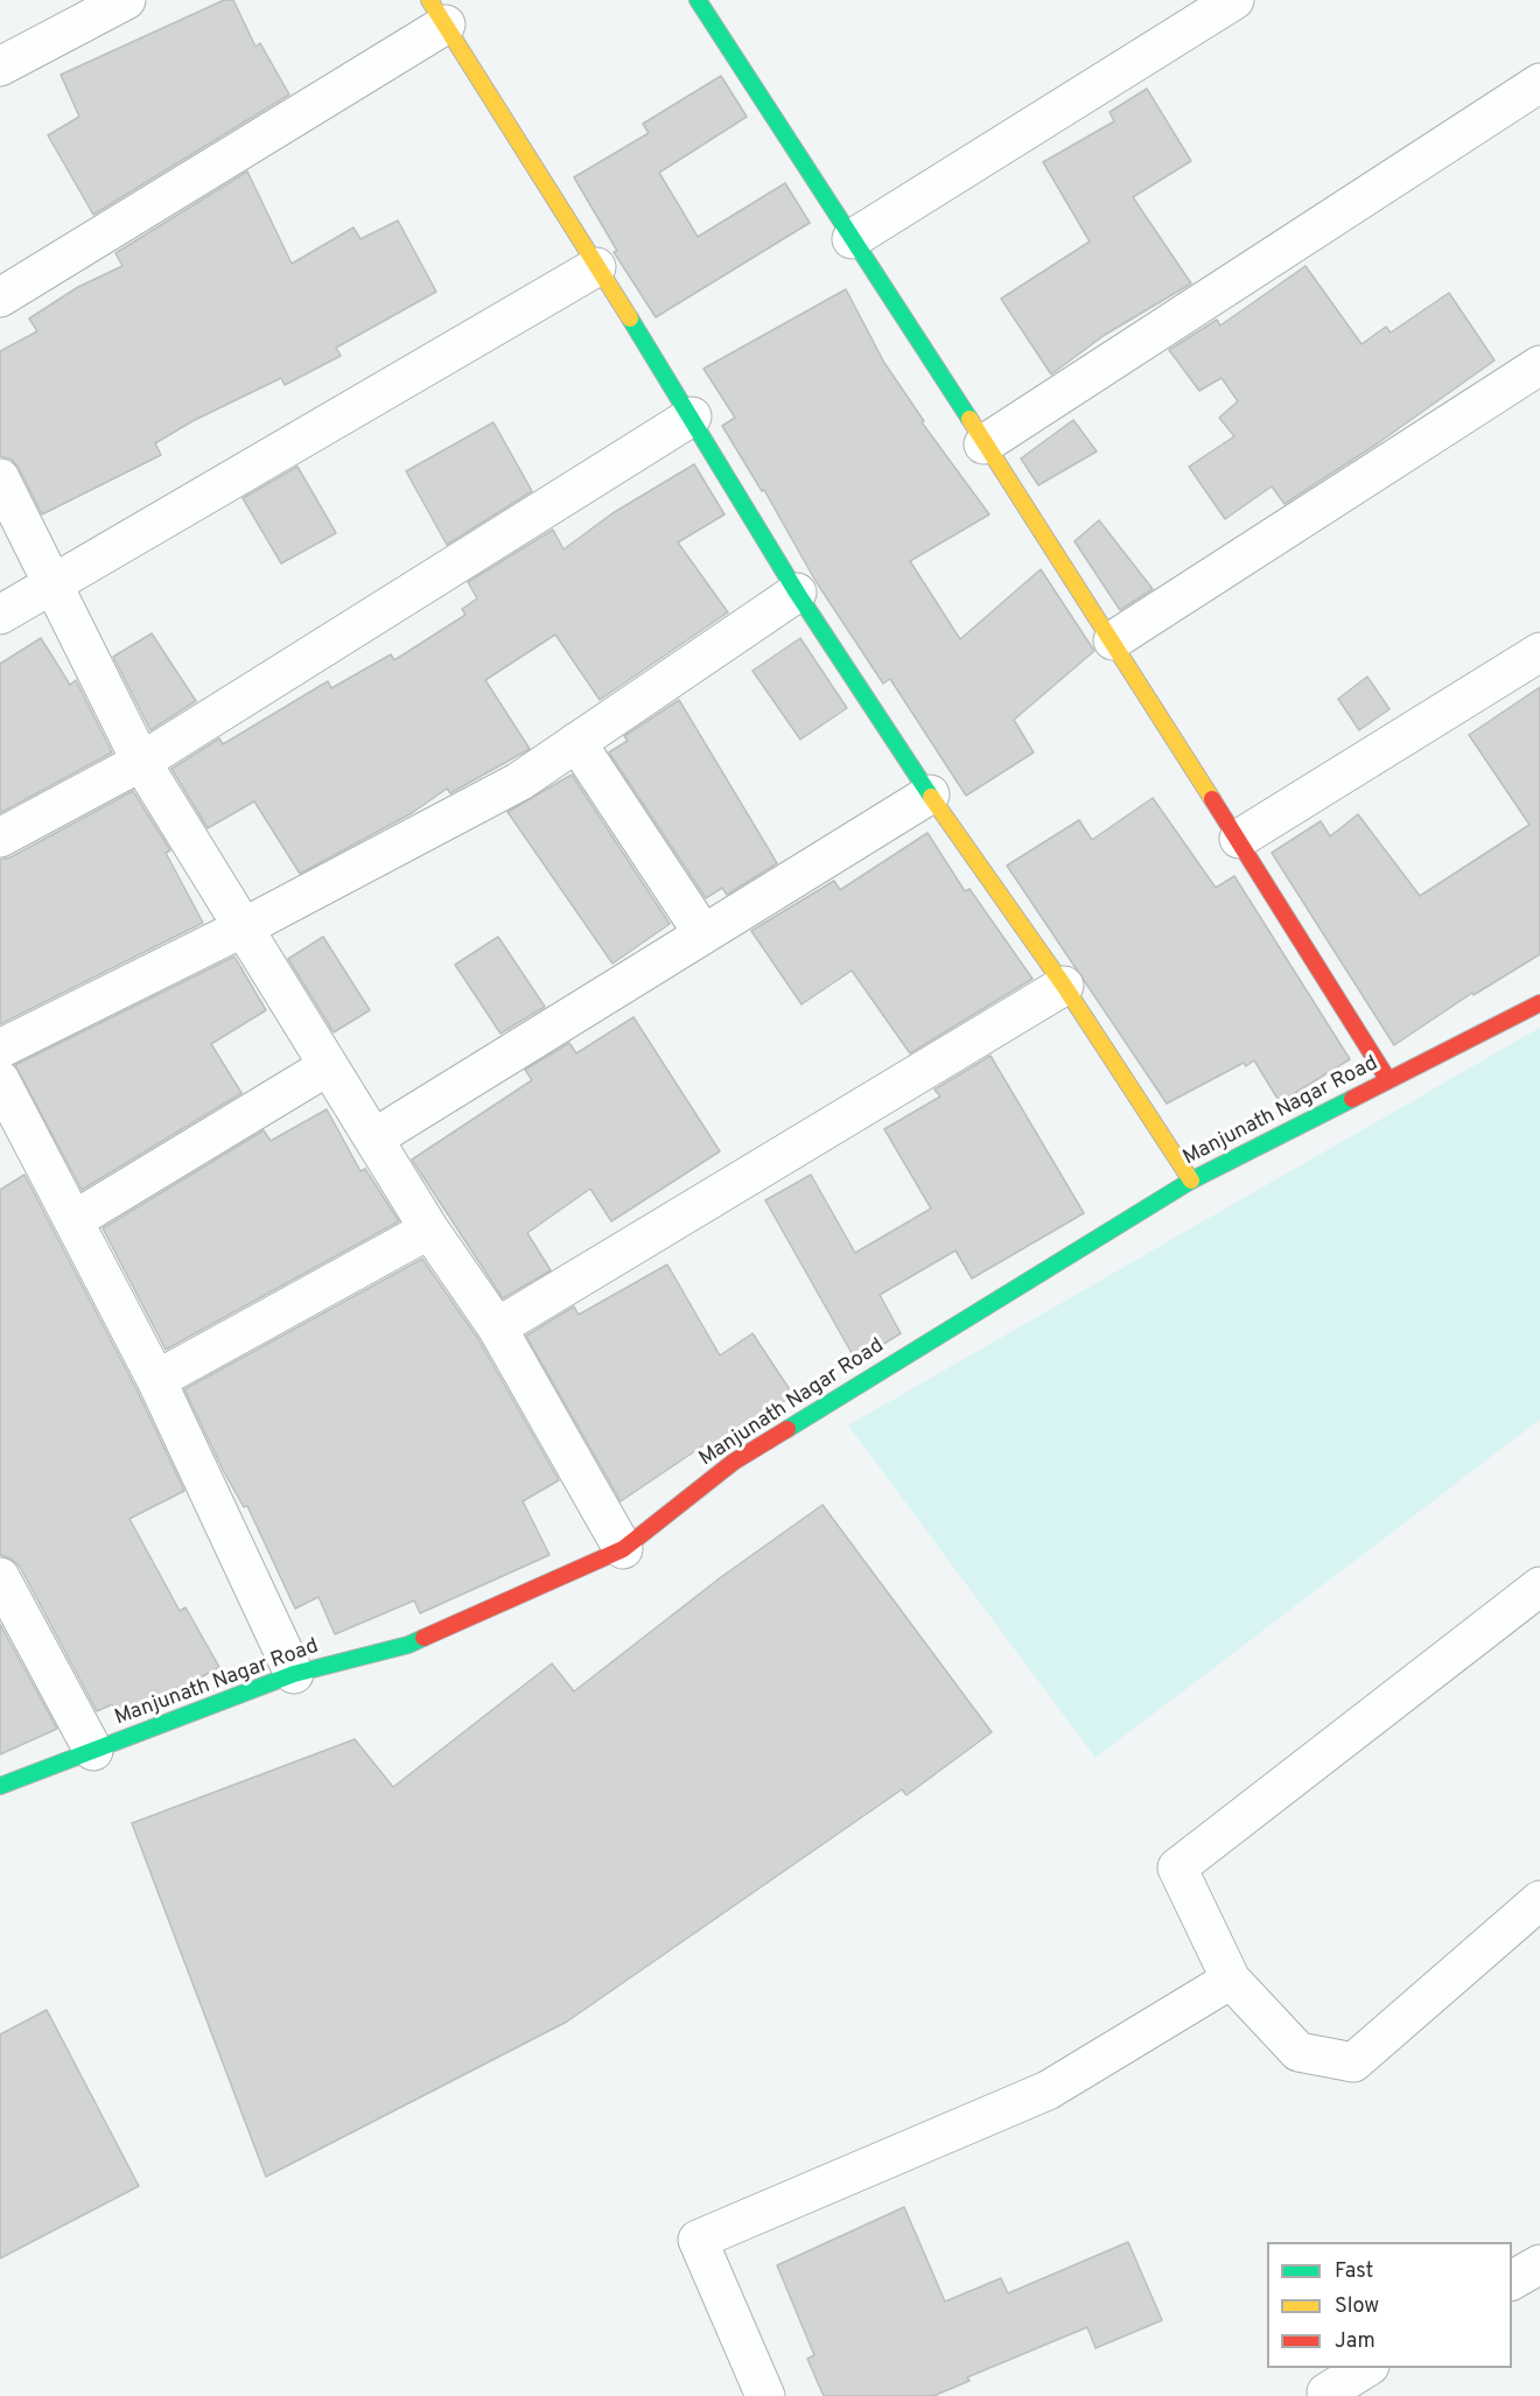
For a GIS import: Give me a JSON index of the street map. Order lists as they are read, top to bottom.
{
  "streets": {
    "street": ["Manjunath Nagar Road"]
  },
  "legend": ["Fast", "Slow", "Jam"]
}
